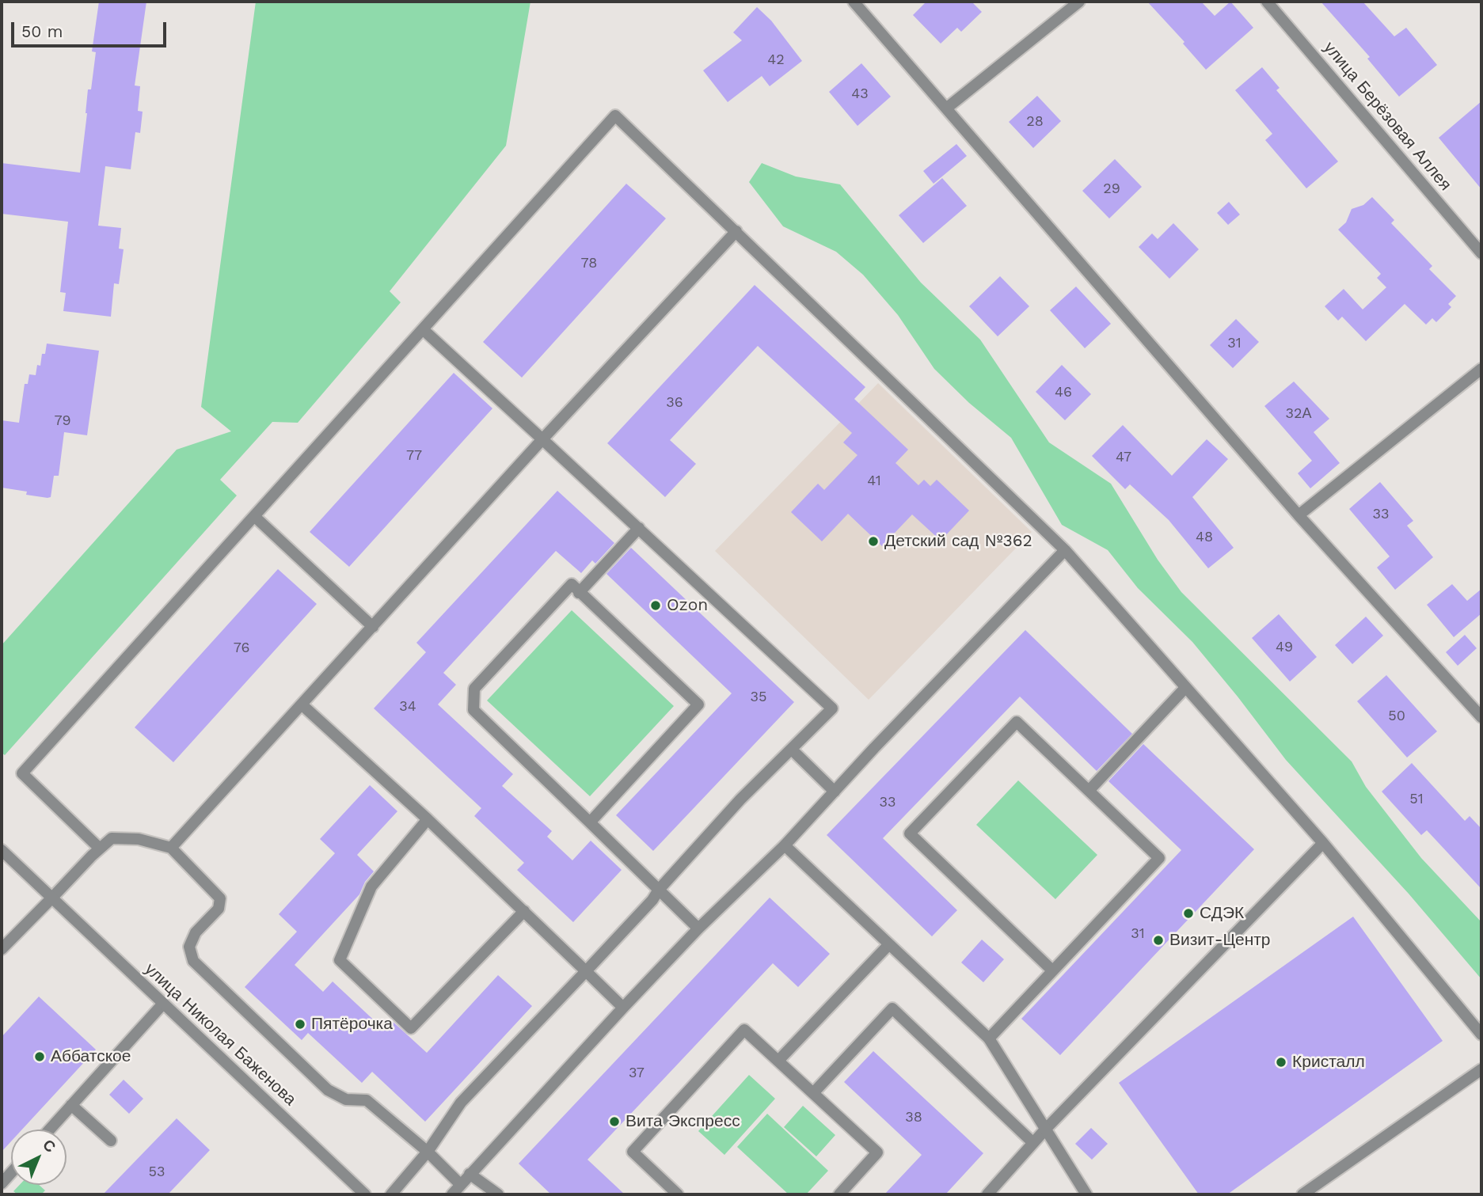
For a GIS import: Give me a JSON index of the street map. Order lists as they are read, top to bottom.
{
  "streets": {
    "street": ["улица Берёзовая Аллея", "улица Николая Баженова"]
  },
  "places": [
    "Детский сад №362",
    "Ozon",
    "СДЭК",
    "Визит-Центр",
    "Пятёрочка",
    "Аббатское",
    "Кристалл",
    "Вита Экспресс"
  ],
  "house_numbers": [
    "42",
    "43",
    "28",
    "29",
    "78",
    "31",
    "46",
    "36",
    "32А",
    "79",
    "77",
    "47",
    "41",
    "33",
    "48",
    "49",
    "76",
    "35",
    "34",
    "50",
    "51",
    "33",
    "31",
    "37",
    "38",
    "53"
  ],
  "scale_bar": "50 m",
  "north": "top right"
}
